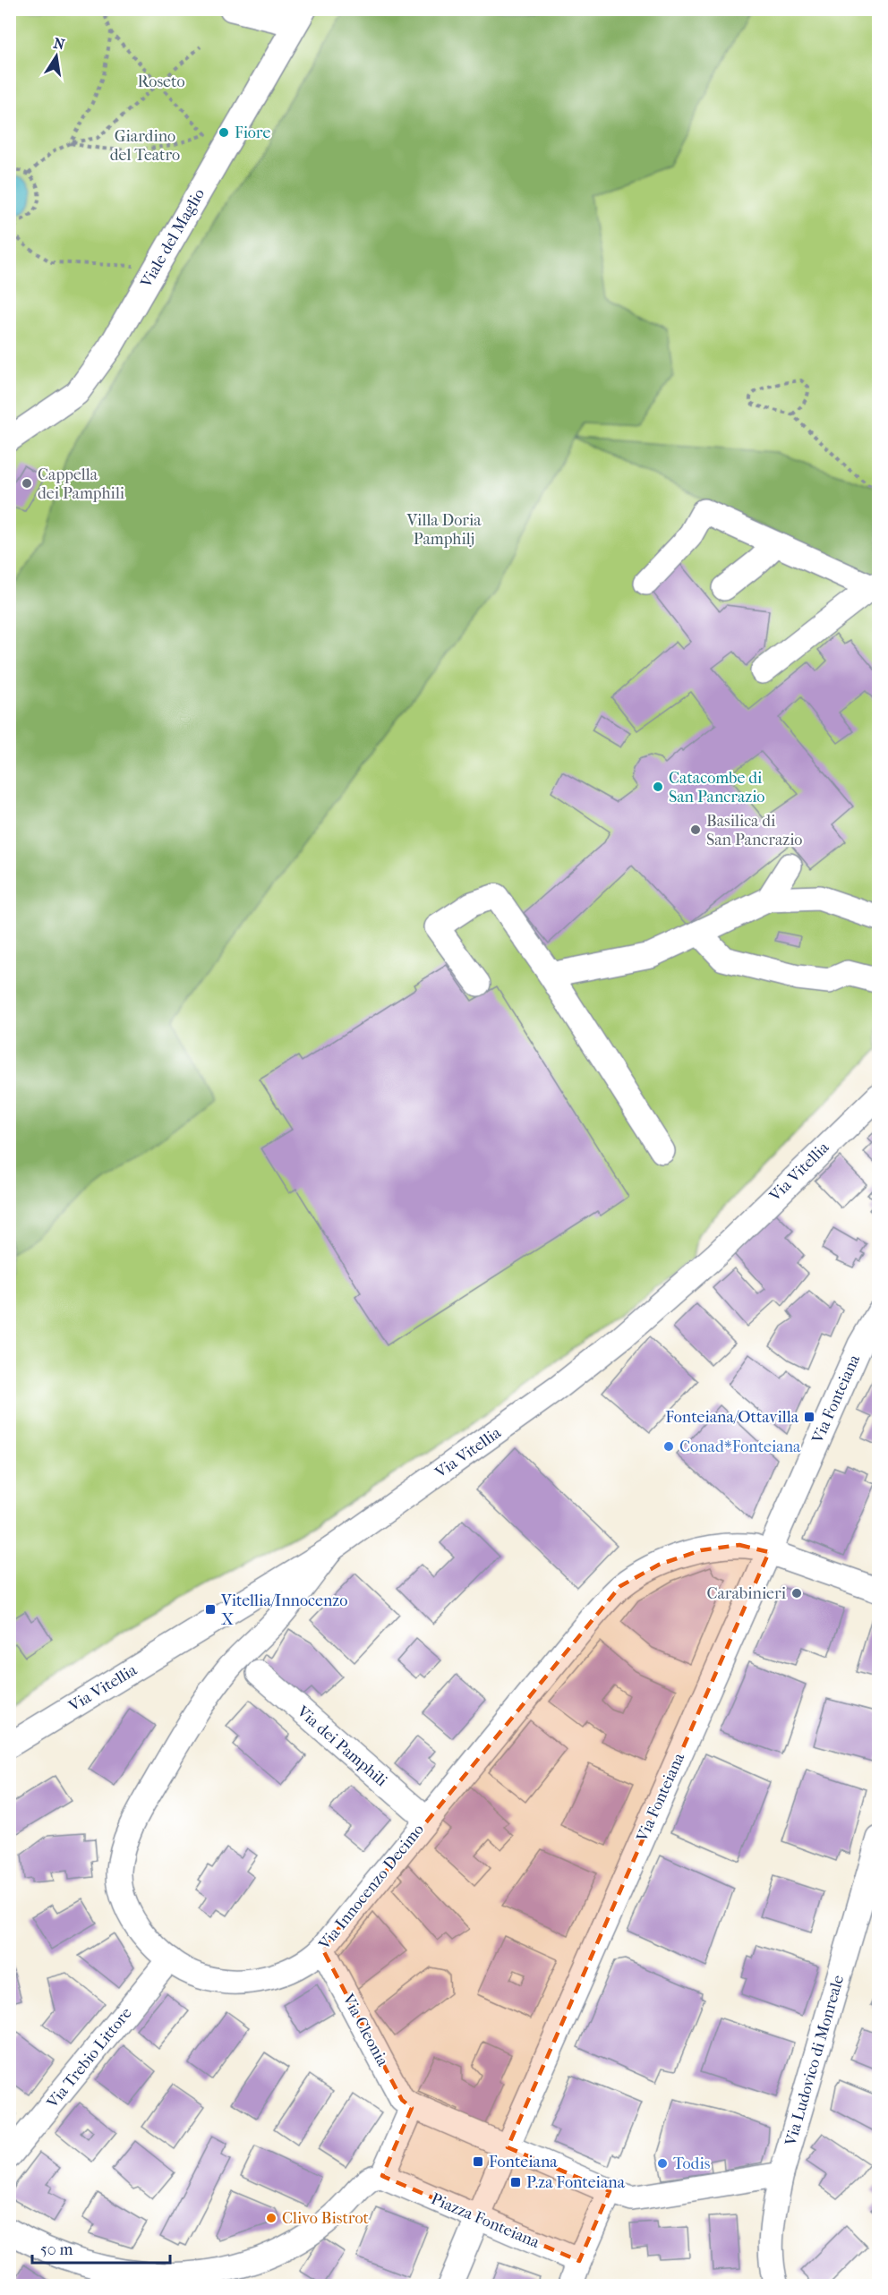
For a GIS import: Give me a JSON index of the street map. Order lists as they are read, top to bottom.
{
  "streets": {
    "street": [
      "Viale del Maglio",
      "Via Vitellia",
      "Via Fonteiana",
      "Via dei Pamphili",
      "Via Innocenzo Decimo",
      "Via Cleonia",
      "Via Trebio Littore",
      "Via Ludovico di Monreale",
      "Piazza Fonteiana"
    ]
  },
  "crossings": [
    ["Via Vitellia", "Via Innocenzo Decimo"],
    ["Via Fonteiana", "Via Innocenzo Decimo"],
    ["Via Fonteiana", "Piazza Fonteiana"],
    ["Via dei Pamphili", "Via Innocenzo Decimo"],
    ["Via Innocenzo Decimo", "Via Cleonia"],
    ["Via Innocenzo Decimo", "Via Trebio Littore"]
  ],
  "parks": ["Roseto", "Giardino del Teatro", "Villa Doria Pamphilj"],
  "places": {
    "other": [
      "Fiore",
      "Cappella dei Pamphili",
      "Catacombe di San Pancrazio",
      "Basilica di San Pancrazio",
      "Conad*Fonteiana",
      "Carabinieri",
      "Todis",
      "Clivo Bistrot"
    ],
    "transit": [
      "Fonteiana/Ottavilla",
      "Vitellia/Innocenzo X",
      "Fonteiana",
      "P.za Fonteiana"
    ]
  },
  "scale_bar": "50 m",
  "north": "top"
}
